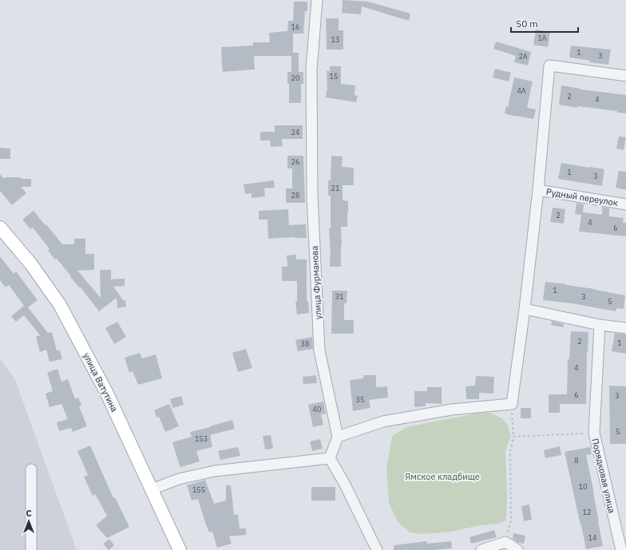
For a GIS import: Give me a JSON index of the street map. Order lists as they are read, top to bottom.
{
  "streets": {
    "main road": ["улица Ватутина"],
    "street": ["Рудный переулок", "улица Фурманова", "Порядковая улица"]
  },
  "parks": ["Ямское кладбище"],
  "house_numbers": [
    "16",
    "1А",
    "13",
    "1",
    "3",
    "2А",
    "15",
    "20",
    "4А",
    "2",
    "4",
    "24",
    "26",
    "1",
    "3",
    "21",
    "28",
    "2",
    "4",
    "6",
    "1",
    "31",
    "3",
    "5",
    "2",
    "1",
    "38",
    "4",
    "6",
    "3",
    "35",
    "40",
    "5",
    "153",
    "8",
    "10",
    "155",
    "12",
    "14"
  ],
  "scale_bar": "50 m",
  "north": "top"
}
